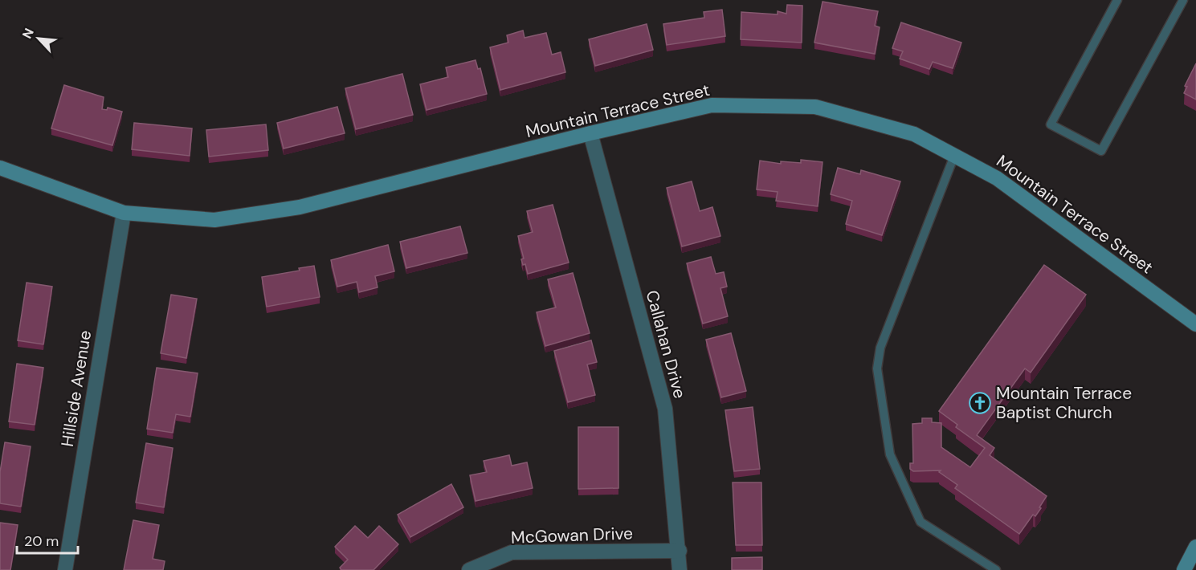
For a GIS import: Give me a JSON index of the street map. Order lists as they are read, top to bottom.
{
  "streets": {
    "street": [
      "Mountain Terrace Street",
      "Callahan Drive",
      "Hillside Avenue",
      "McGowan Drive"
    ]
  },
  "crossings": [
    ["Mountain Terrace Street", "Callahan Drive"],
    ["Mountain Terrace Street", "Hillside Avenue"],
    ["Callahan Drive", "McGowan Drive"]
  ],
  "places": {
    "church": ["Mountain Terrace Baptist Church"]
  },
  "scale_bar": "20 m",
  "north": "top left"
}
